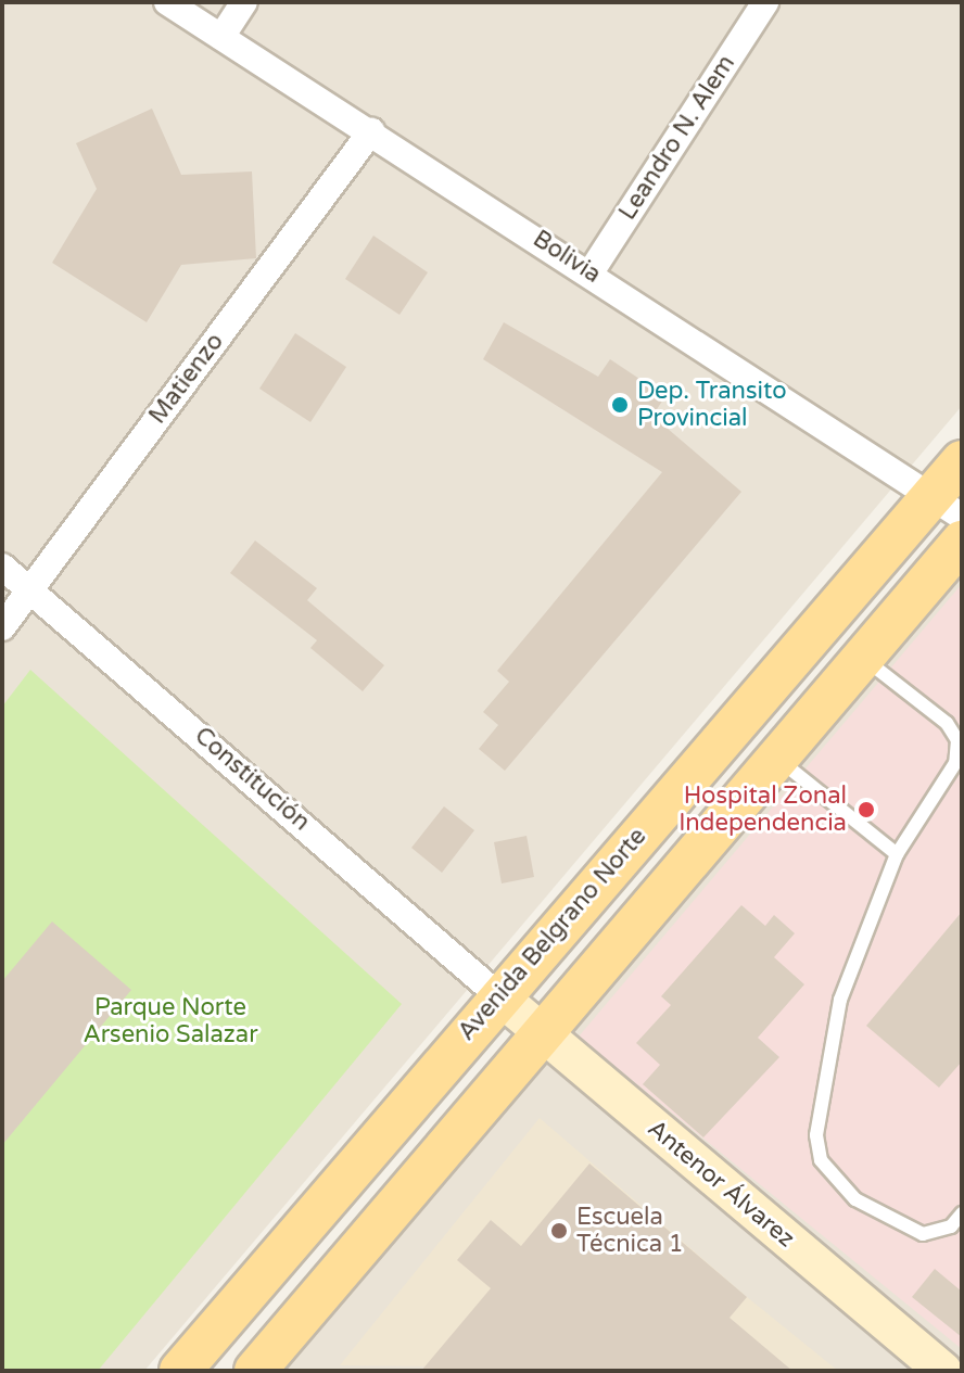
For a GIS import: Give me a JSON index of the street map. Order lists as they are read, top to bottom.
{
  "streets": {
    "main road": ["Avenida Belgrano Norte", "Antenor Álvarez"],
    "street": [
      "Leandro N. Alem",
      "Bolivia",
      "Matienzo",
      "Constitución"
    ]
  },
  "crossings": [
    ["Leandro N. Alem", "Bolivia"],
    ["Bolivia", "Matienzo"],
    ["Bolivia", "Avenida Belgrano Norte"],
    ["Matienzo", "Constitución"],
    ["Constitución", "Avenida Belgrano Norte"],
    ["Constitución", "Antenor Álvarez"],
    ["Avenida Belgrano Norte", "Antenor Álvarez"]
  ],
  "parks": ["Parque Norte Arsenio Salazar"],
  "places": ["Dep. Transito Provincial", "Hospital Zonal Independencia", "Escuela Técnica 1"]
}
